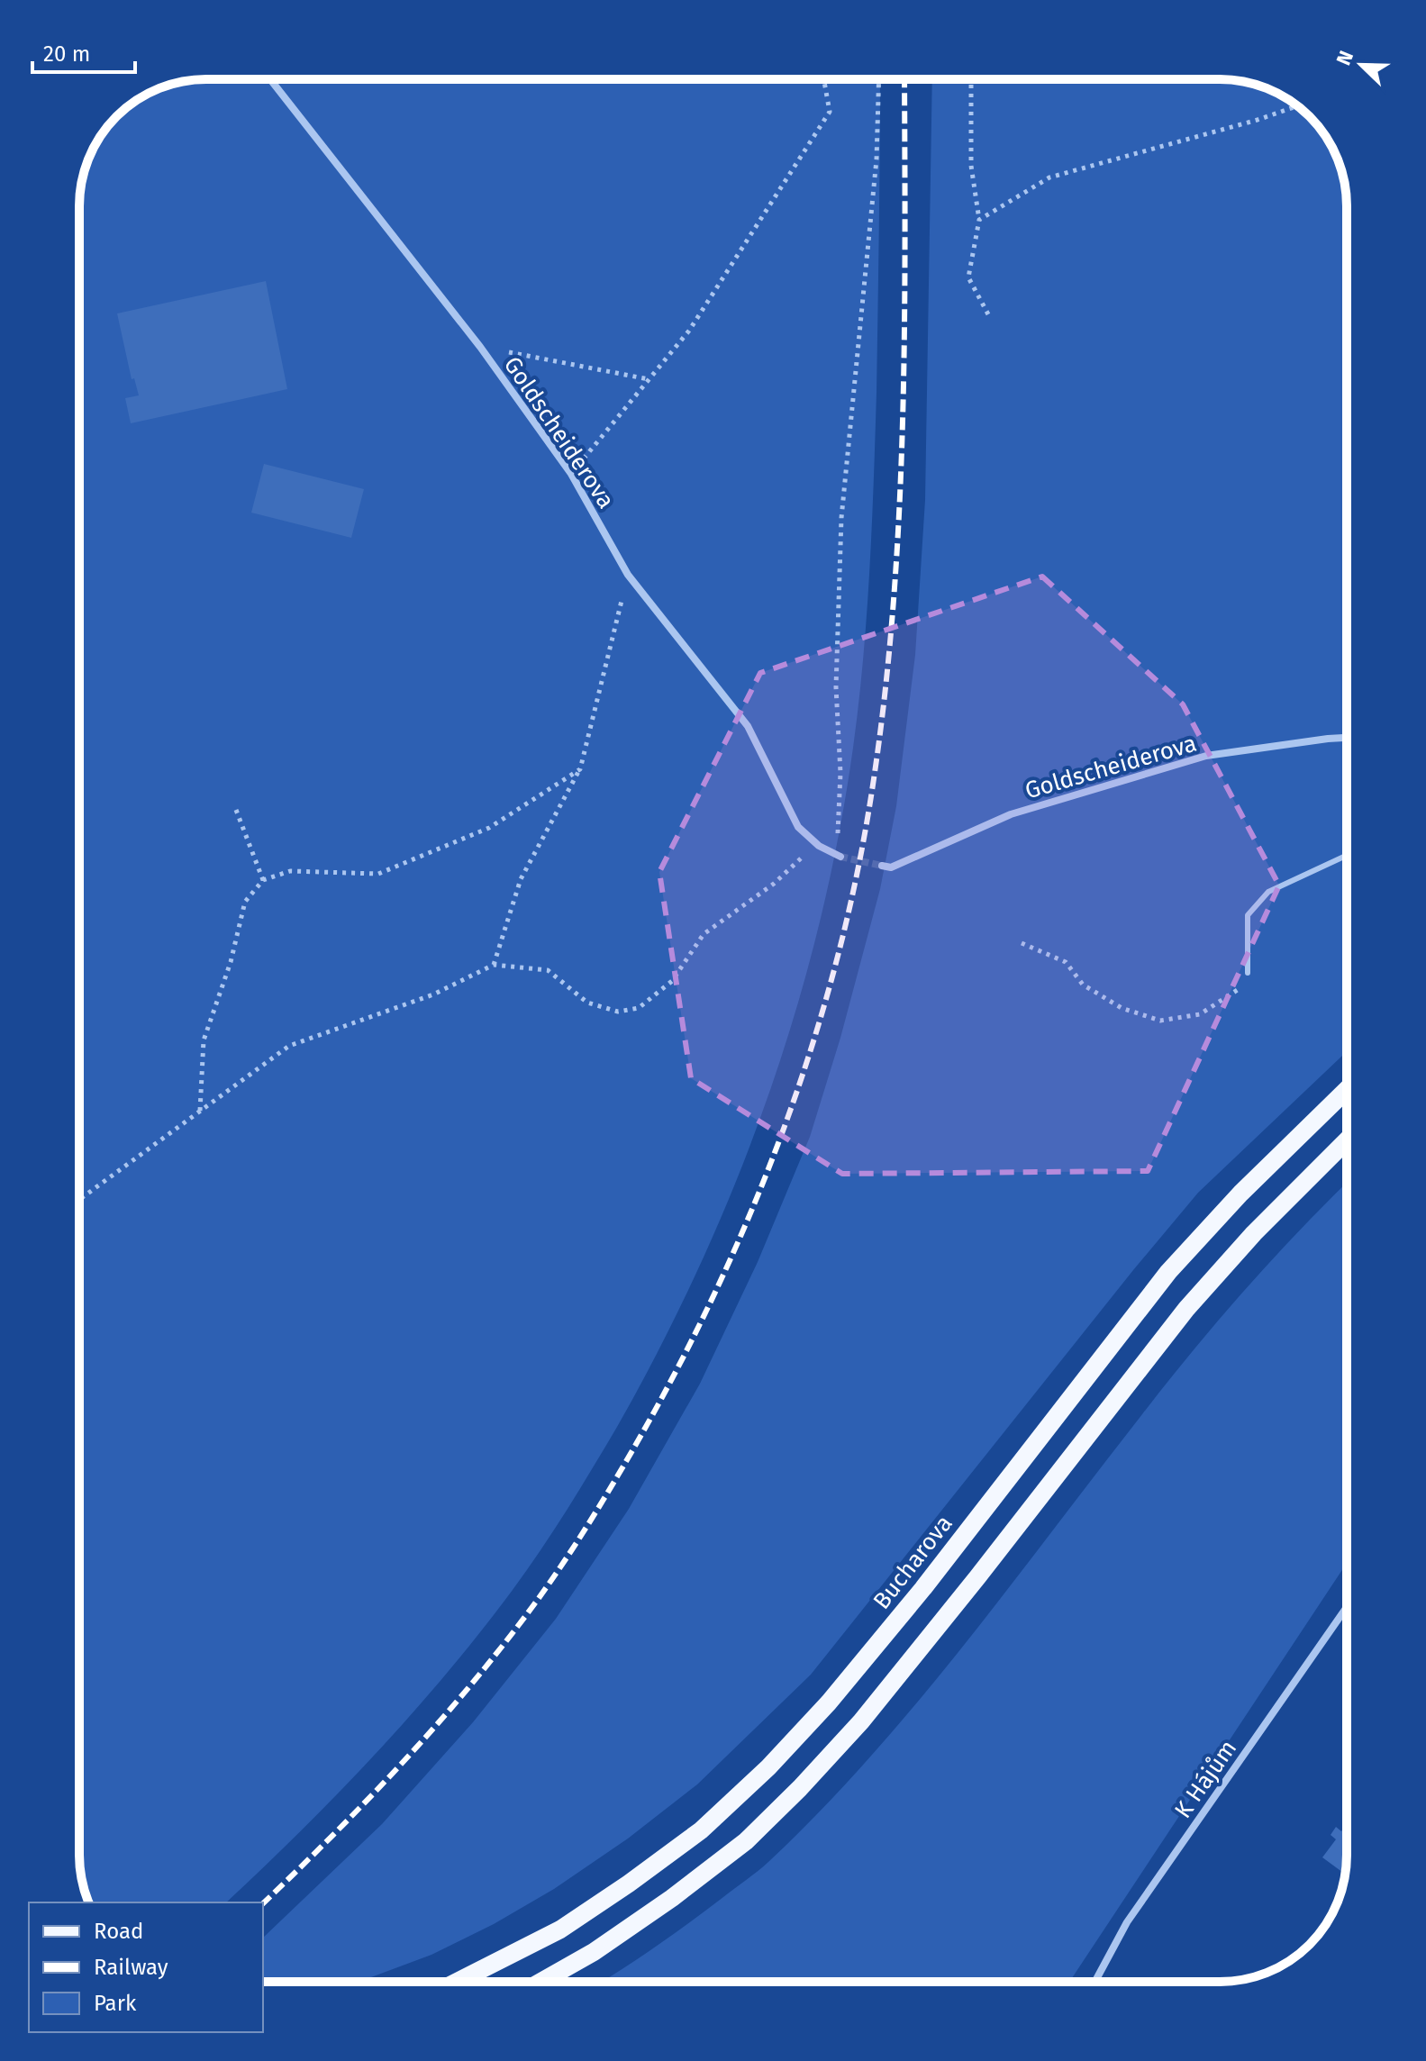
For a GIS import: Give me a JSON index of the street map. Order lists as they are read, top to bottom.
{
  "streets": {
    "main road": ["Bucharova"],
    "street": ["Goldscheiderova", "K Hájům"]
  },
  "legend": ["Road", "Railway", "Park"],
  "scale_bar": "20 m",
  "north": "top left"
}
